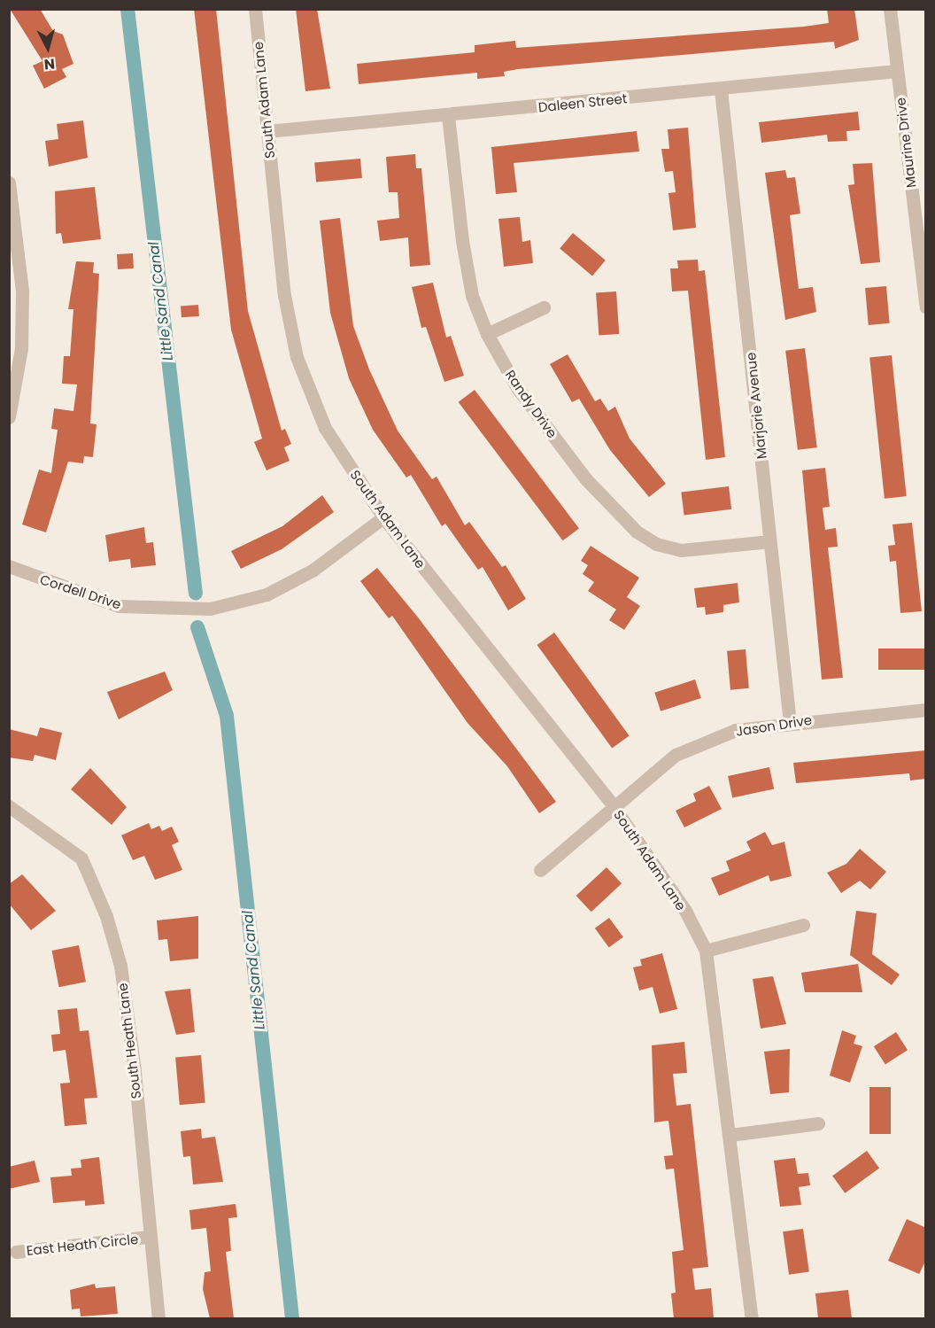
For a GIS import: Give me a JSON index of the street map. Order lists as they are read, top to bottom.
{
  "streets": {
    "street": [
      "South Adam Lane",
      "Daleen Street",
      "Maurine Drive",
      "Randy Drive",
      "Marjorie Avenue",
      "Cordell Drive",
      "Jason Drive",
      "South Heath Lane",
      "East Heath Circle"
    ]
  },
  "crossings": [
    ["South Adam Lane", "Daleen Street"],
    ["South Adam Lane", "Cordell Drive"],
    ["South Adam Lane", "Jason Drive"],
    ["Daleen Street", "Maurine Drive"],
    ["Daleen Street", "Randy Drive"],
    ["Daleen Street", "Marjorie Avenue"],
    ["Randy Drive", "Marjorie Avenue"],
    ["Marjorie Avenue", "Jason Drive"],
    ["South Heath Lane", "East Heath Circle"]
  ],
  "water": ["Little Sand Canal"],
  "north": "bottom"
}
